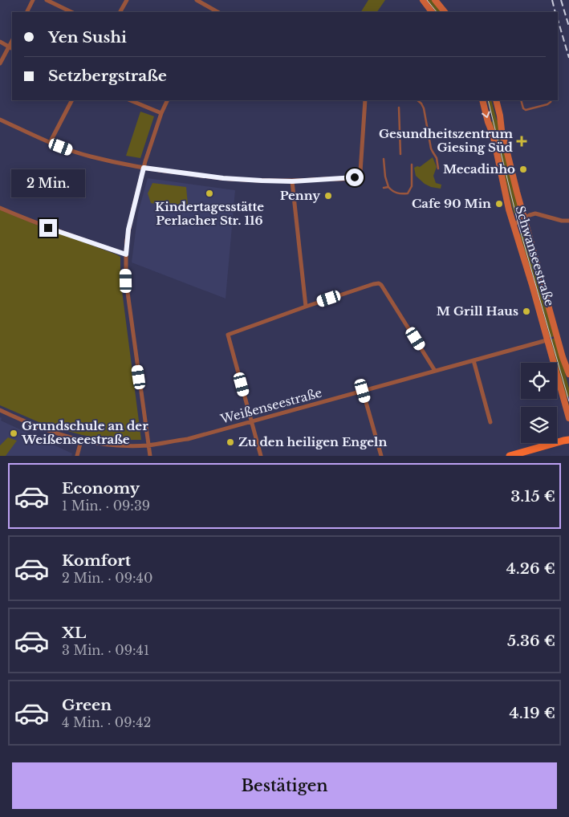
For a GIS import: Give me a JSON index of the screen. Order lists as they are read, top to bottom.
{
  "streets": {
    "main road": ["Schwanseestraße"],
    "street": ["Weißenseestraße"]
  },
  "crossings": [
    ["Schwanseestraße", "Weißenseestraße"]
  ],
  "places": {
    "health": ["Gesundheitszentrum Giesing Süd"],
    "other": [
      "Mecadinho",
      "Kindertagesstätte Perlacher Str. 116",
      "Penny",
      "Cafe 90 Min",
      "M Grill Haus",
      "Grundschule an der Weißenseestraße",
      "Zu den heiligen Engeln"
    ]
  },
  "page": {
    "banner": ["Yen Sushi", "Setzbergstraße"],
    "bubble": "2 Min.",
    "list": [
      {
        "name": "Economy",
        "note": "1 Min. · 09:39",
        "value": "3.15 €"
      },
      {
        "name": "Komfort",
        "note": "2 Min. · 09:40",
        "value": "4.26 €"
      },
      {
        "name": "XL",
        "note": "3 Min. · 09:41",
        "value": "5.36 €"
      },
      {
        "name": "Green",
        "note": "4 Min. · 09:42",
        "value": "4.19 €"
      }
    ],
    "buttons": "Bestätigen"
  }
}
